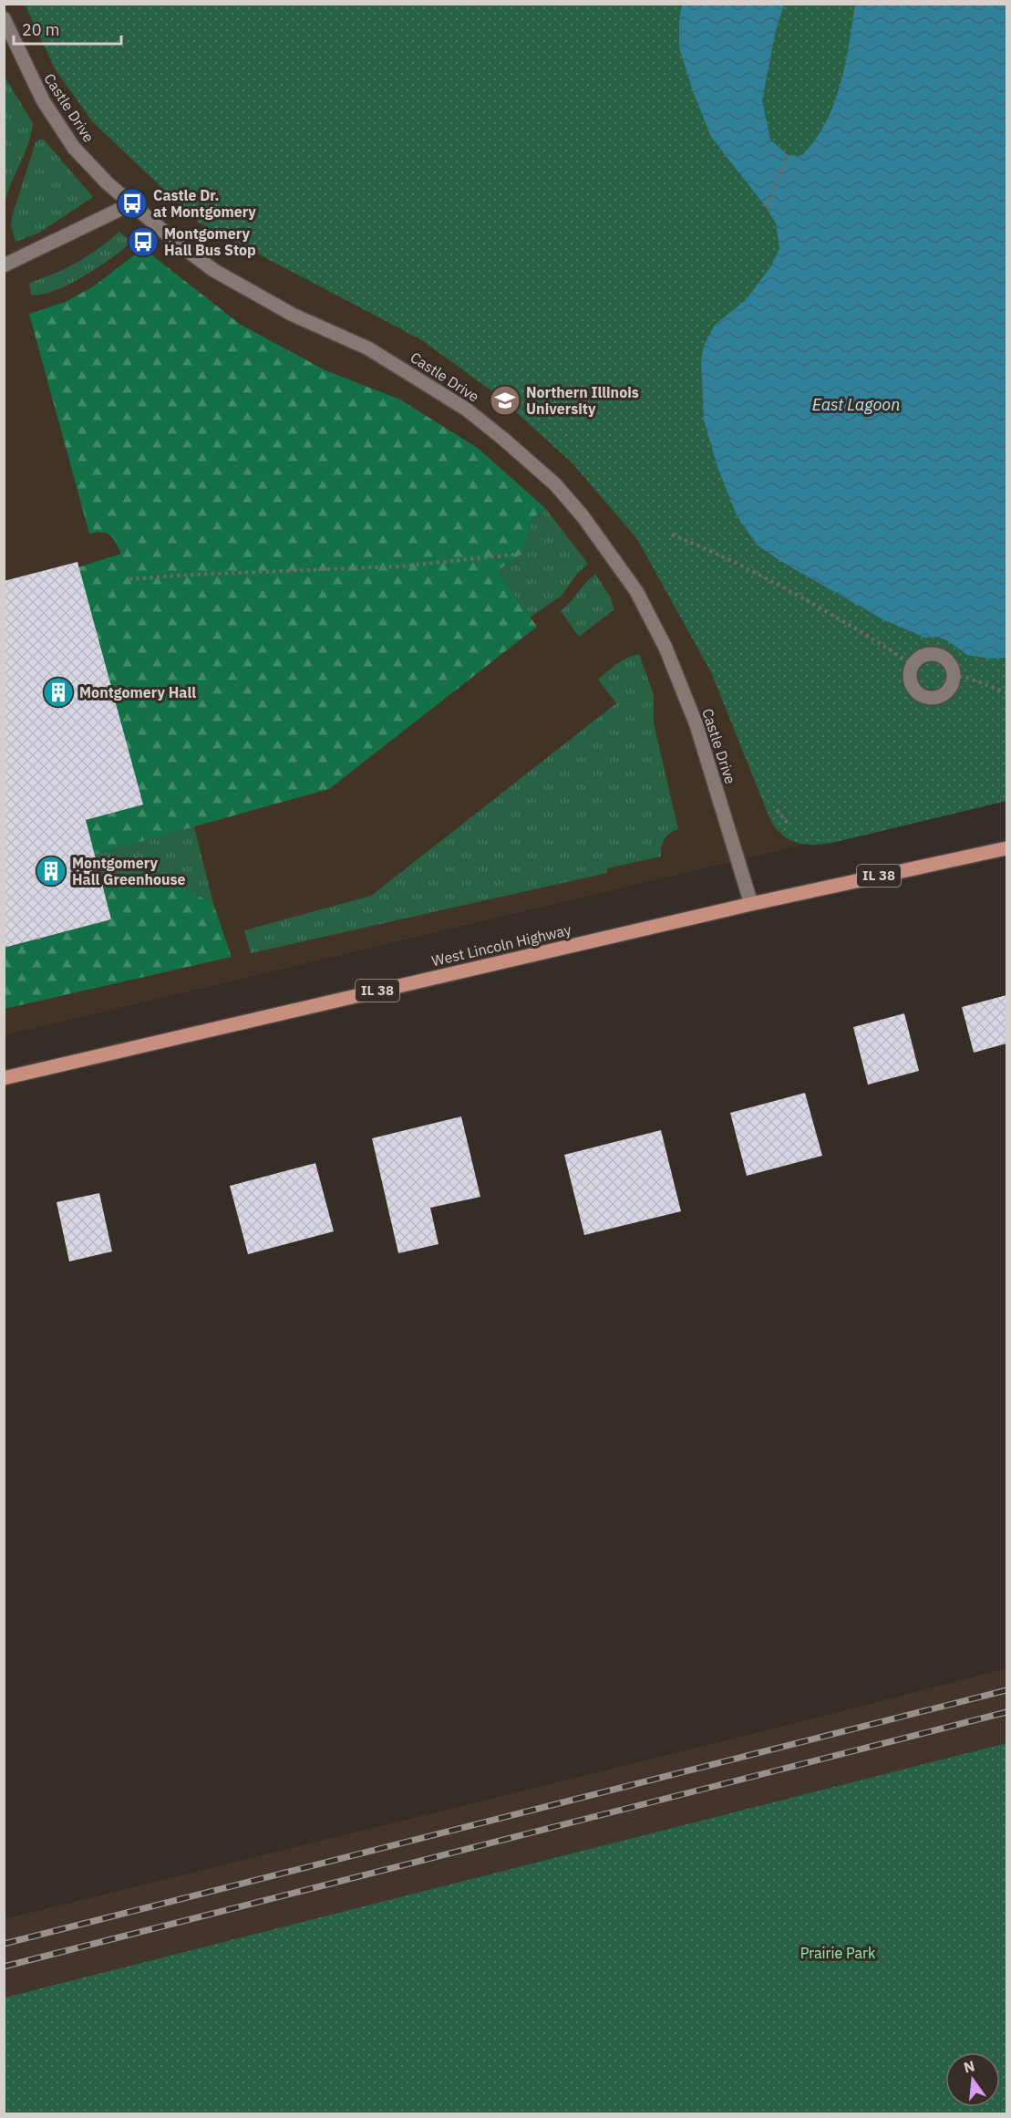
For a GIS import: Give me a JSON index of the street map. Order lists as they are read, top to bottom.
{
  "streets": {
    "main road": ["IL 38", "West Lincoln Highway"],
    "street": ["Castle Drive"]
  },
  "crossings": [
    ["Castle Drive", "West Lincoln Highway"]
  ],
  "water": ["East Lagoon"],
  "parks": ["Prairie Park"],
  "places": {
    "bus stop": ["Castle Dr. at Montgomery", "Montgomery Hall Bus Stop"],
    "school or university": ["Northern Illinois University"],
    "building": ["Montgomery Hall", "Montgomery Hall Greenhouse"]
  },
  "scale_bar": "20 m",
  "north": "top"
}
